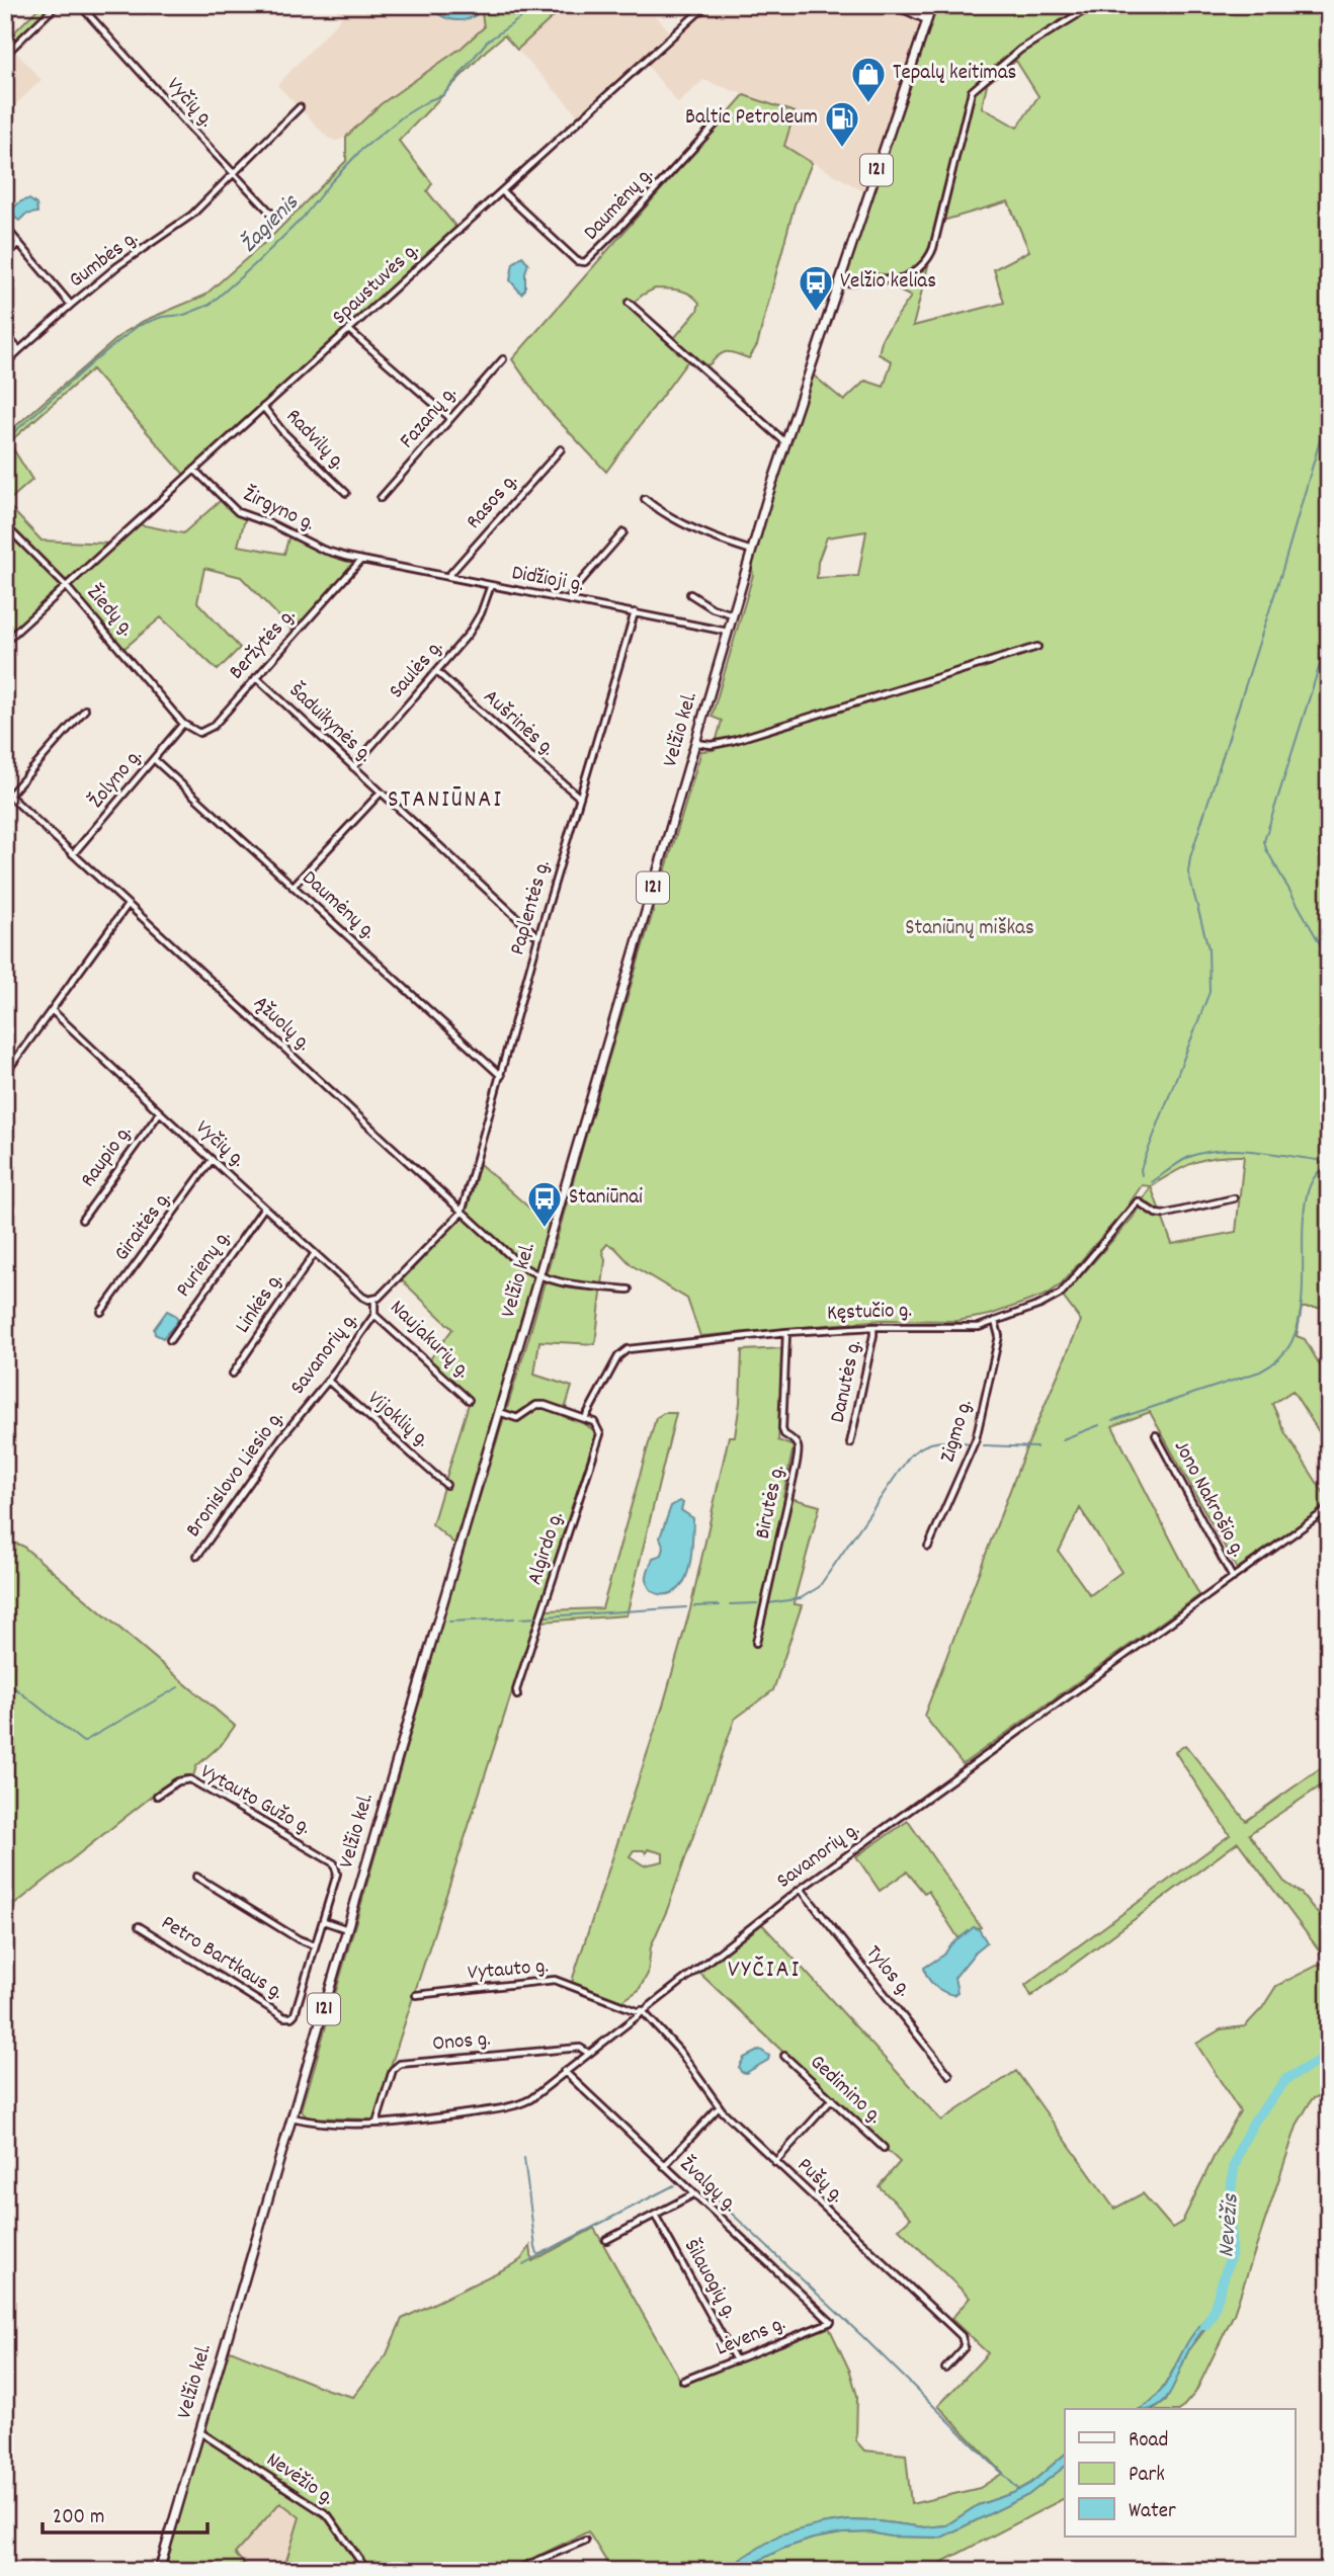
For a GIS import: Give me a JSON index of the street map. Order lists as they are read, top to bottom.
{
  "streets": {
    "main road": ["121", "Velžio kel."],
    "street": [
      "Vyčių g.",
      "Daumėnų g.",
      "Gumbės g.",
      "Spaustuvės g.",
      "Fazanų g.",
      "Radvilų g.",
      "Rasos g.",
      "Žirgyno g.",
      "Didžioji g.",
      "Žiedų g.",
      "Beržytės g.",
      "Saulės g.",
      "Šaduikynės g.",
      "Aušrinės g.",
      "Žolyno g.",
      "Paplentės g.",
      "Ąžuolų g.",
      "Raupio g.",
      "Giraitės g.",
      "Purienų g.",
      "Linkės g.",
      "Kęstučio g.",
      "Naujakurių g.",
      "Savanorių g.",
      "Danutės g.",
      "Vijoklių g.",
      "Zigmo g.",
      "Bronislovo Liesio g.",
      "Jono Nakrošio g.",
      "Birutės g.",
      "Algirdo g.",
      "Vytauto Gužo g.",
      "Petro Bartkaus g.",
      "Vytauto g.",
      "Tylos g.",
      "Onos g.",
      "Gedimino g.",
      "Pušų g.",
      "Žvalgų g.",
      "Šilauogių g.",
      "Lėvens g.",
      "Nevėžio g."
    ]
  },
  "crossings": [
    ["Vyčių g.", "Gumbės g."],
    ["Vyčių g.", "Raupio g."],
    ["Vyčių g.", "Giraitės g."],
    ["Vyčių g.", "Purienų g."],
    ["Vyčių g.", "Linkės g."],
    ["Vyčių g.", "Naujakurių g."],
    ["Daumėnų g.", "Spaustuvės g."],
    ["Daumėnų g.", "Žolyno g."],
    ["Daumėnų g.", "Paplentės g."],
    ["Spaustuvės g.", "Radvilų g."],
    ["Spaustuvės g.", "Žirgyno g."],
    ["Spaustuvės g.", "Žiedų g."],
    ["Rasos g.", "Didžioji g."],
    ["Žirgyno g.", "Didžioji g."],
    ["Žirgyno g.", "Beržytės g."],
    ["Didžioji g.", "Beržytės g."],
    ["Didžioji g.", "Saulės g."],
    ["Didžioji g.", "Velžio kel."],
    ["Didžioji g.", "Paplentės g."],
    ["Žiedų g.", "Beržytės g."],
    ["Žiedų g.", "Žolyno g."],
    ["Beržytės g.", "Šaduikynės g."],
    ["Beržytės g.", "Žolyno g."],
    ["Saulės g.", "Šaduikynės g."],
    ["Saulės g.", "Aušrinės g."],
    ["Šaduikynės g.", "Paplentės g."],
    ["Aušrinės g.", "Paplentės g."],
    ["Velžio kel.", "Ąžuolų g."],
    ["Velžio kel.", "Savanorių g."],
    ["Velžio kel.", "Nevėžio g."],
    ["Žolyno g.", "Ąžuolų g."],
    ["Paplentės g.", "Ąžuolų g."],
    ["Kęstučio g.", "Danutės g."],
    ["Kęstučio g.", "Zigmo g."],
    ["Kęstučio g.", "Birutės g."],
    ["Kęstučio g.", "Algirdo g."],
    ["Naujakurių g.", "Savanorių g."],
    ["Savanorių g.", "Vijoklių g."],
    ["Savanorių g.", "Bronislovo Liesio g."],
    ["Savanorių g.", "Jono Nakrošio g."],
    ["Savanorių g.", "Vytauto g."],
    ["Savanorių g.", "Tylos g."],
    ["Savanorių g.", "Onos g."],
    ["Savanorių g.", "Pušų g."],
    ["Savanorių g.", "Žvalgų g."],
    ["Vytauto g.", "Pušų g."],
    ["Žvalgų g.", "Lėvens g."],
    ["Šilauogių g.", "Lėvens g."]
  ],
  "districts": ["STANIŪNAI", "VYČIAI"],
  "water": ["Žagienis", "Nevėžis"],
  "parks": ["Staniūnų miškas"],
  "places": {
    "shop": ["Tepalų keitimas"],
    "fuel station": ["Baltic Petroleum"],
    "bus stop": ["Velžio kelias", "Staniūnai"]
  },
  "legend": ["Road", "Park", "Water"],
  "scale_bar": "200 m"
}
